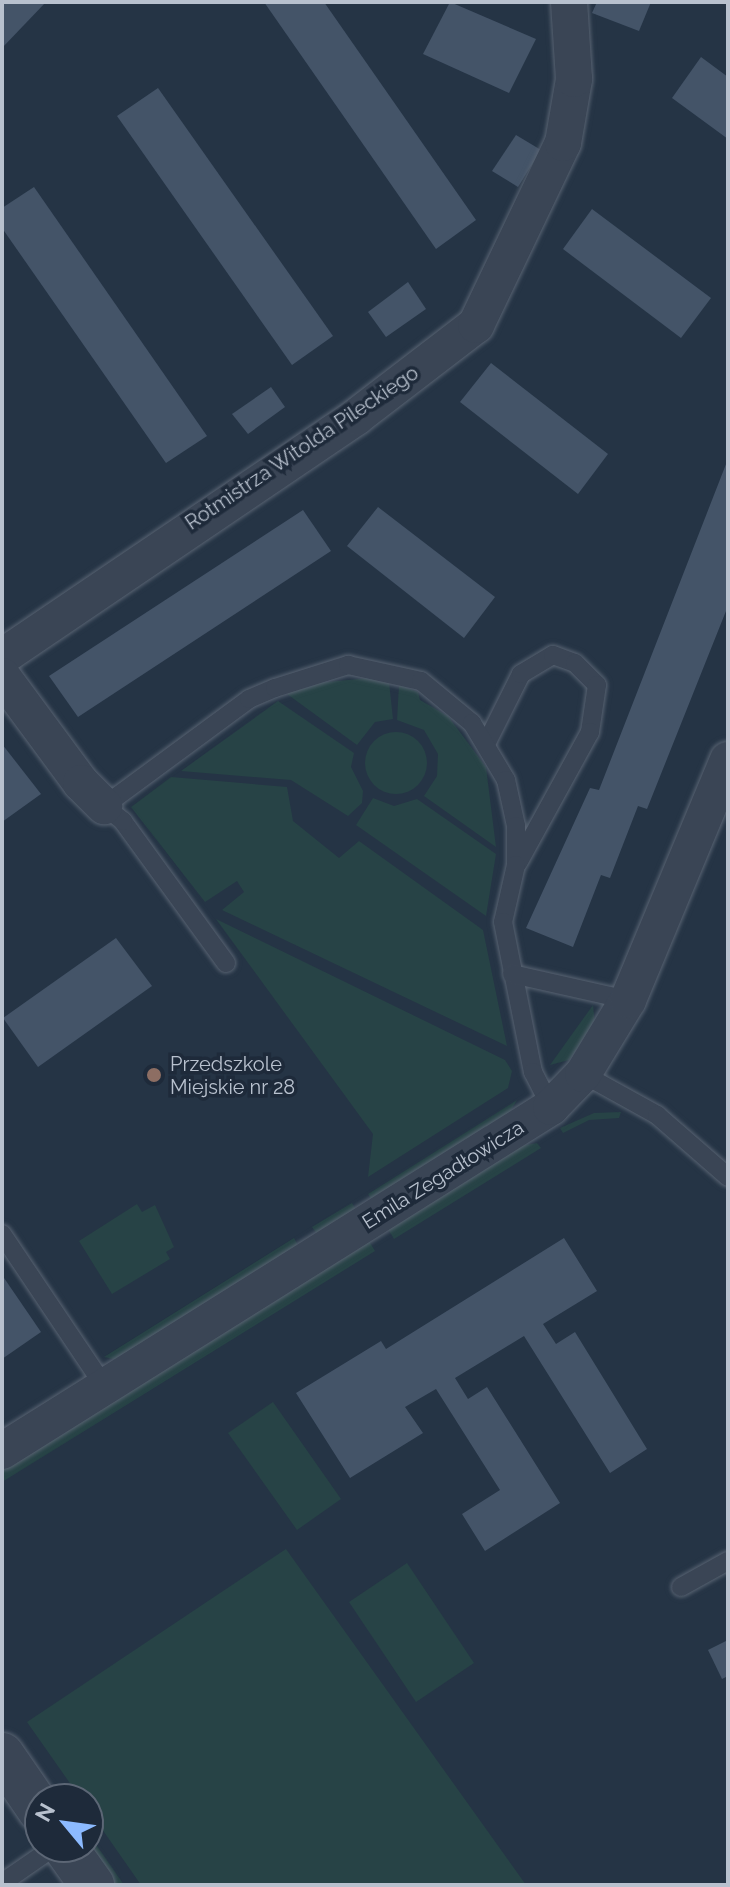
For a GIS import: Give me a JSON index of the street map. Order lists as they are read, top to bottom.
{
  "streets": {
    "street": ["Rotmistrza Witolda Pileckiego", "Emila Zegadłowicza"]
  },
  "places": ["Przedszkole Miejskie nr 28"],
  "north": "top left"
}
